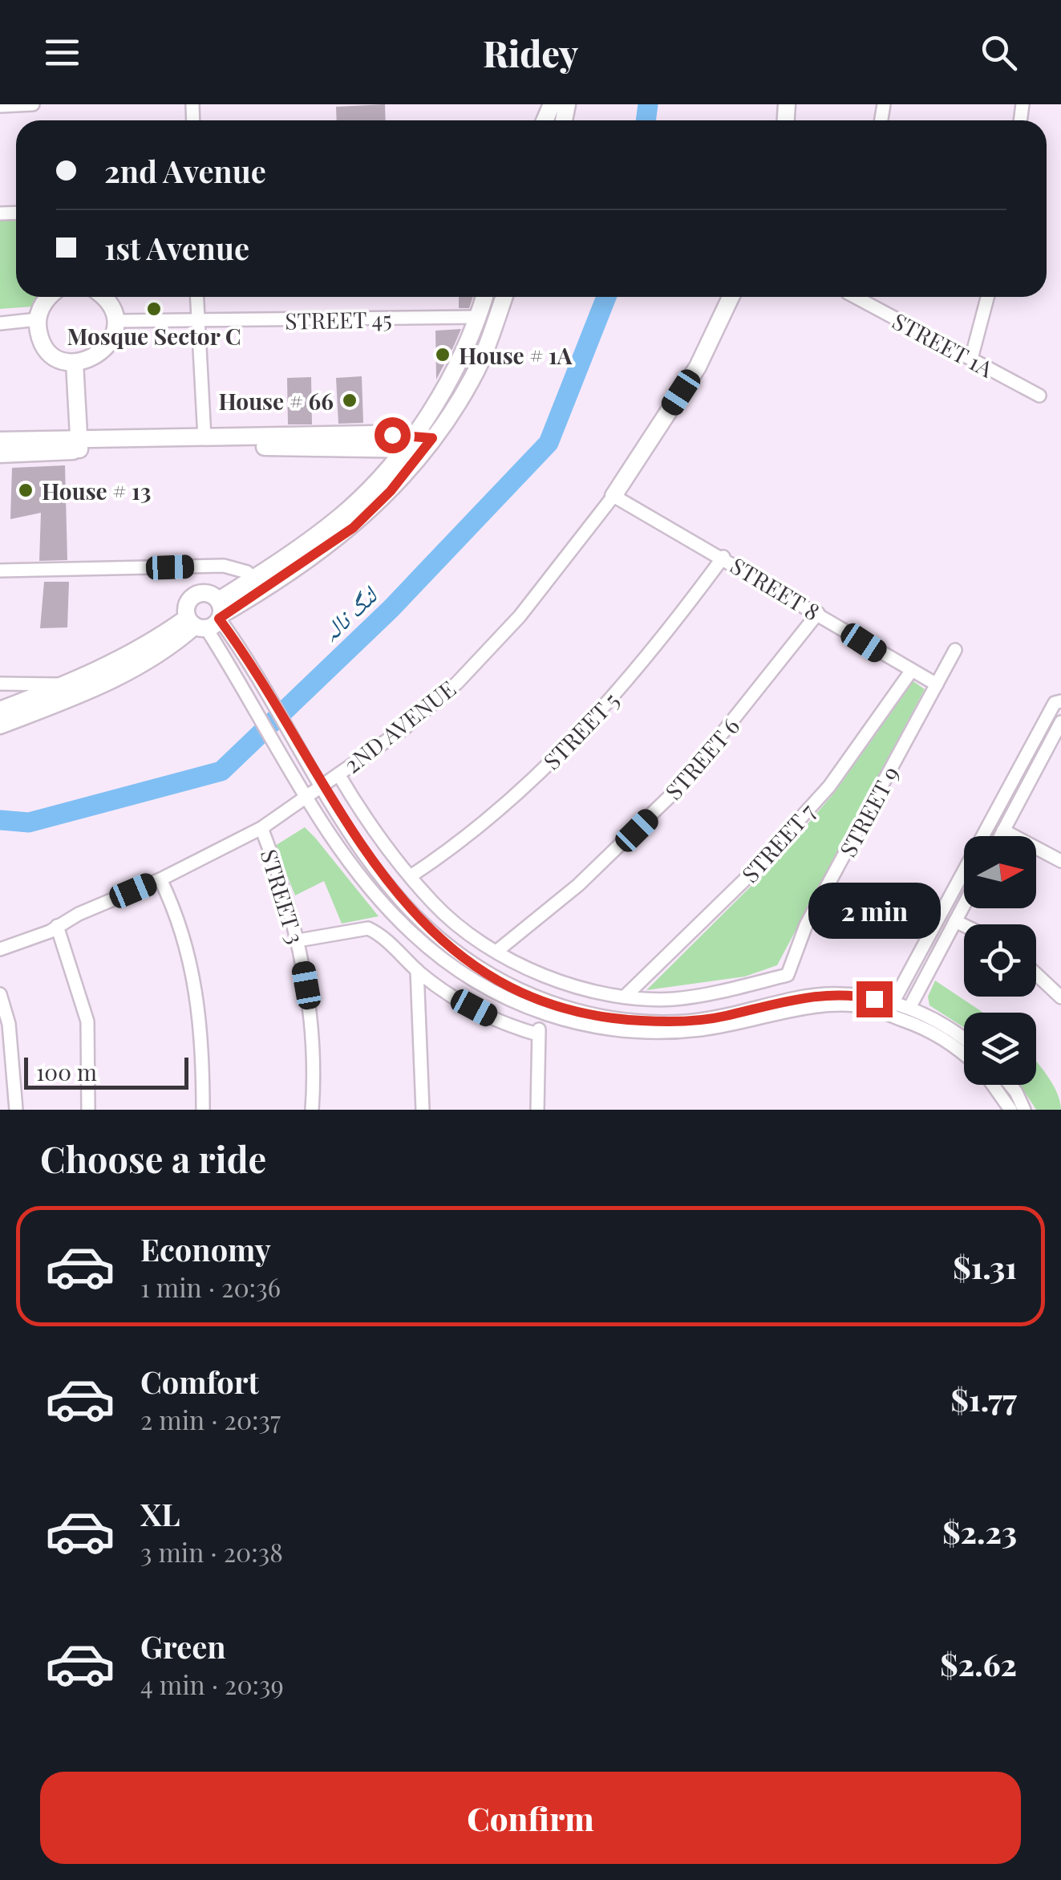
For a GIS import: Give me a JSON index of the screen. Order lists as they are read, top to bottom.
{
  "streets": {
    "street": [
      "STREET 45",
      "STREET 1A",
      "STREET 8",
      "2ND AVENUE",
      "STREET 5",
      "STREET 6",
      "STREET 9",
      "STREET 7",
      "STREET 3"
    ]
  },
  "crossings": [
    ["STREET 8", "2ND AVENUE"],
    ["STREET 8", "STREET 5"],
    ["STREET 8", "STREET 6"],
    ["STREET 8", "STREET 9"],
    ["STREET 8", "STREET 7"],
    ["2ND AVENUE", "STREET 3"],
    ["STREET 9", "STREET 7"]
  ],
  "water": ["لنگ نالہ"],
  "places": [
    "Mosque Sector C",
    "House # 1A",
    "House # 66",
    "House # 13"
  ],
  "scale_bar": "100 m",
  "north": "right",
  "page": {
    "header": "Ridey",
    "banner": ["2nd Avenue", "1st Avenue"],
    "bubble": "2 min",
    "scale": "100 m",
    "heading": "Choose a ride",
    "list": [
      {
        "name": "Economy",
        "note": "1 min · 20:36",
        "value": "$1.31"
      },
      {
        "name": "Comfort",
        "note": "2 min · 20:37",
        "value": "$1.77"
      },
      {
        "name": "XL",
        "note": "3 min · 20:38",
        "value": "$2.23"
      },
      {
        "name": "Green",
        "note": "4 min · 20:39",
        "value": "$2.62"
      }
    ],
    "buttons": "Confirm"
  }
}
